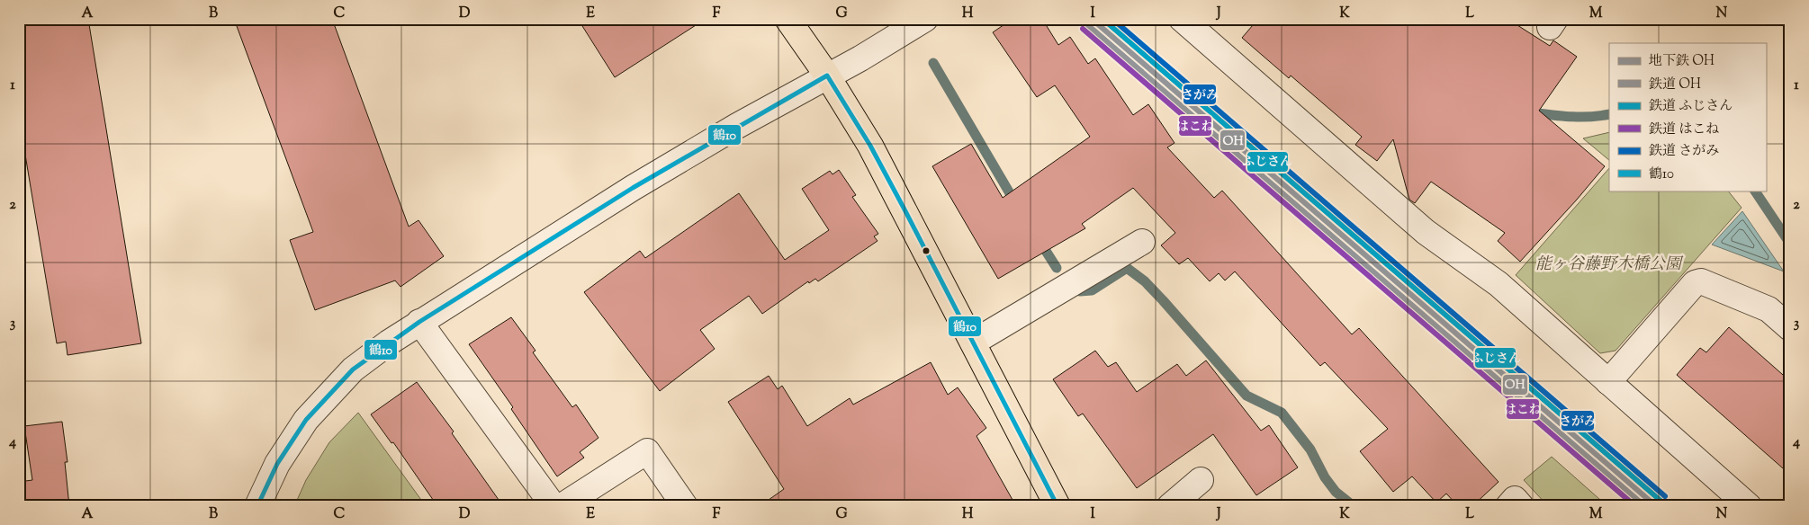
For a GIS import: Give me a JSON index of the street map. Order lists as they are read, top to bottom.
{
  "parks": ["能ヶ谷藤野木橋公園"],
  "lines": [
    "metro line OH",
    "rail line ふじさん",
    "rail line さがみ",
    "rail line OH",
    "rail line はこね",
    "transit line 鶴10"
  ],
  "legend": [
    "地下鉄 OH",
    "鉄道 OH",
    "鉄道 ふじさん",
    "鉄道 はこね",
    "鉄道 さがみ",
    "鶴10"
  ],
  "grid": {
    "columns": [
      "A",
      "B",
      "C",
      "D",
      "E",
      "F",
      "G",
      "H",
      "I",
      "J",
      "K",
      "L",
      "M",
      "N"
    ],
    "rows": [
      "1",
      "2",
      "3",
      "4"
    ]
  }
}
